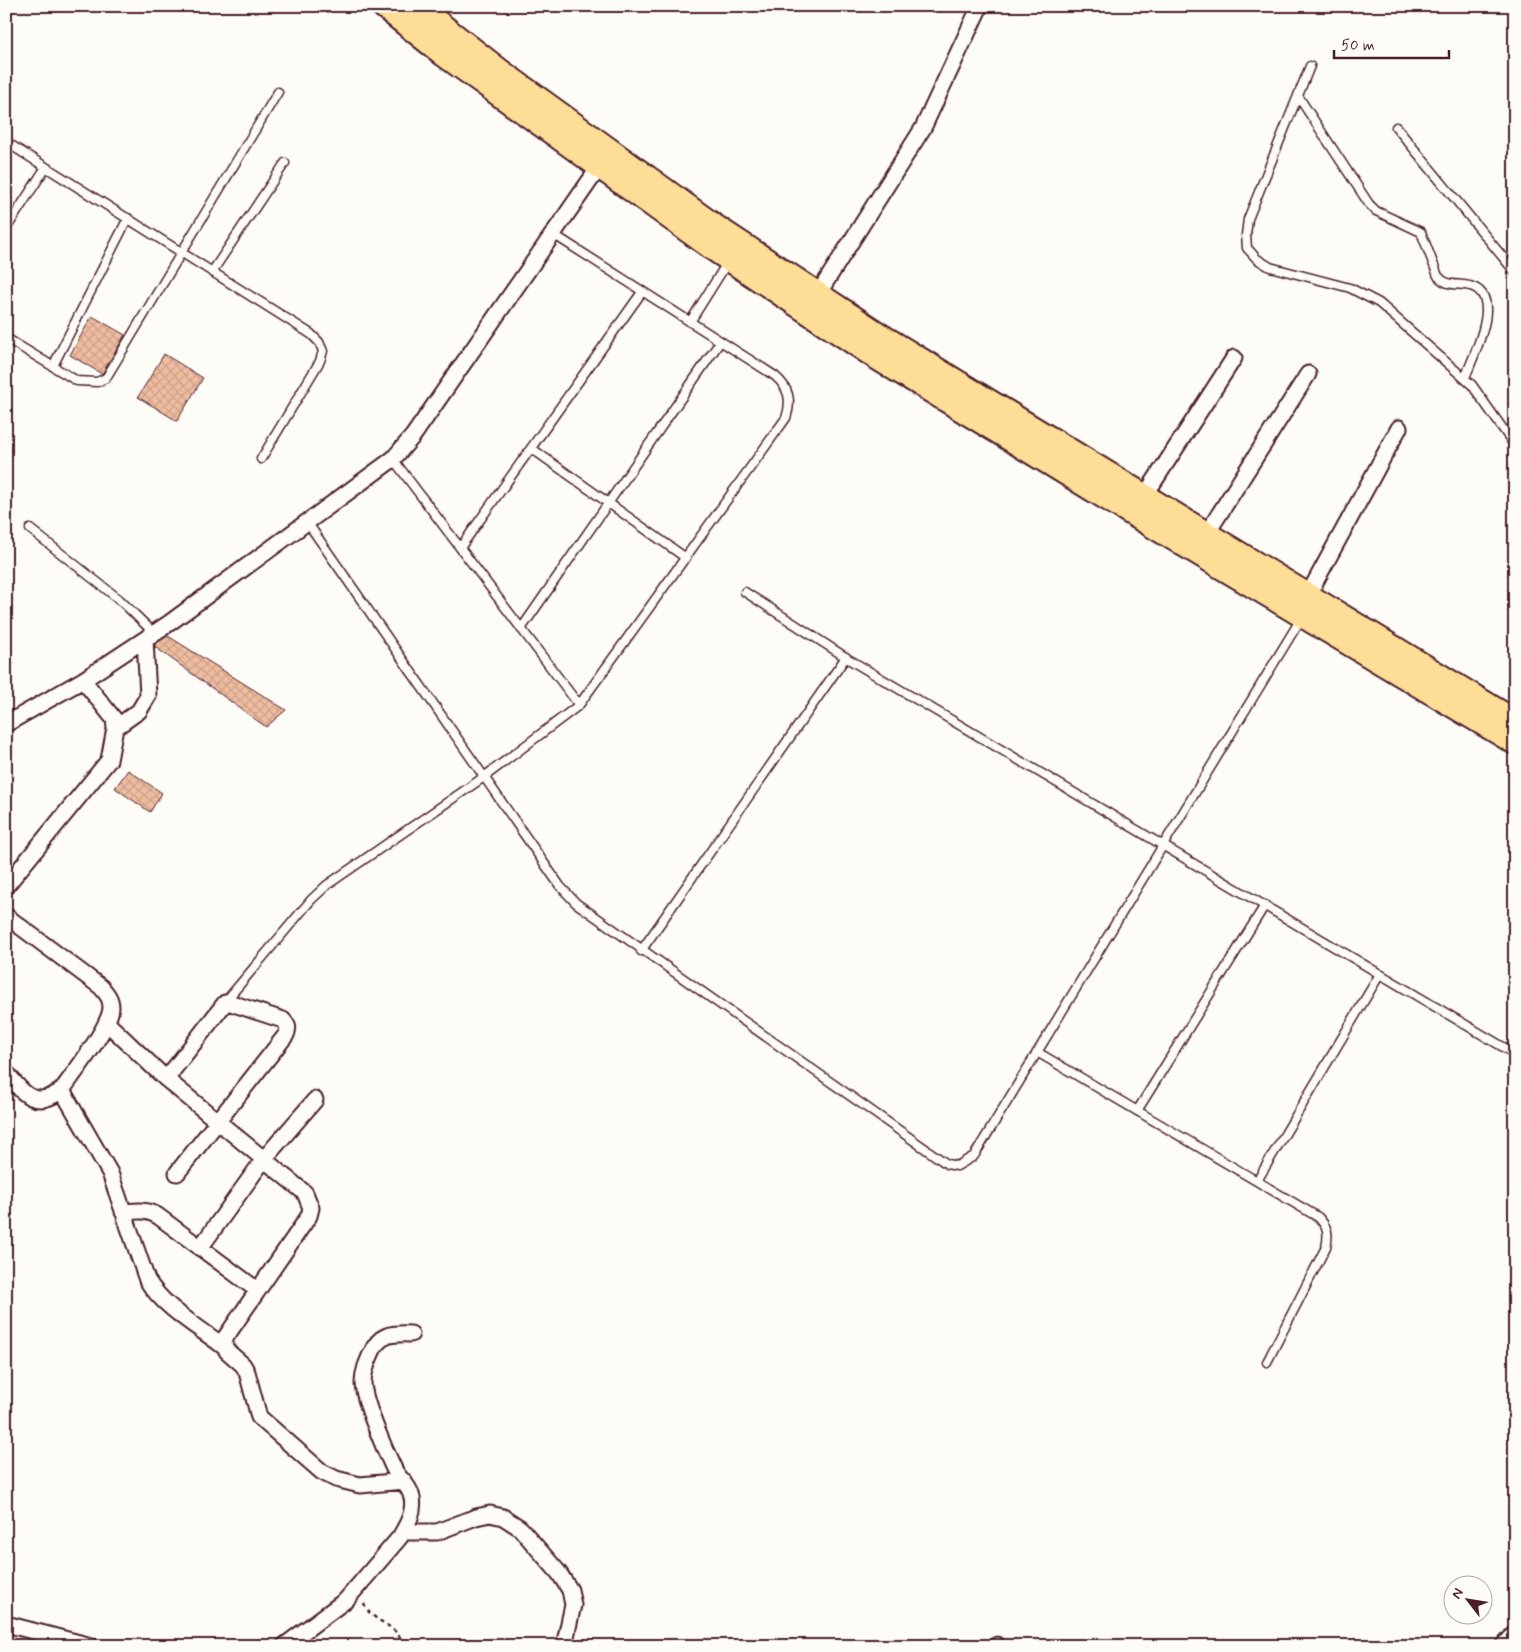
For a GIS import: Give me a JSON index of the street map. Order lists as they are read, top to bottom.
{
  "scale_bar": "50 m",
  "north": "top left"
}
